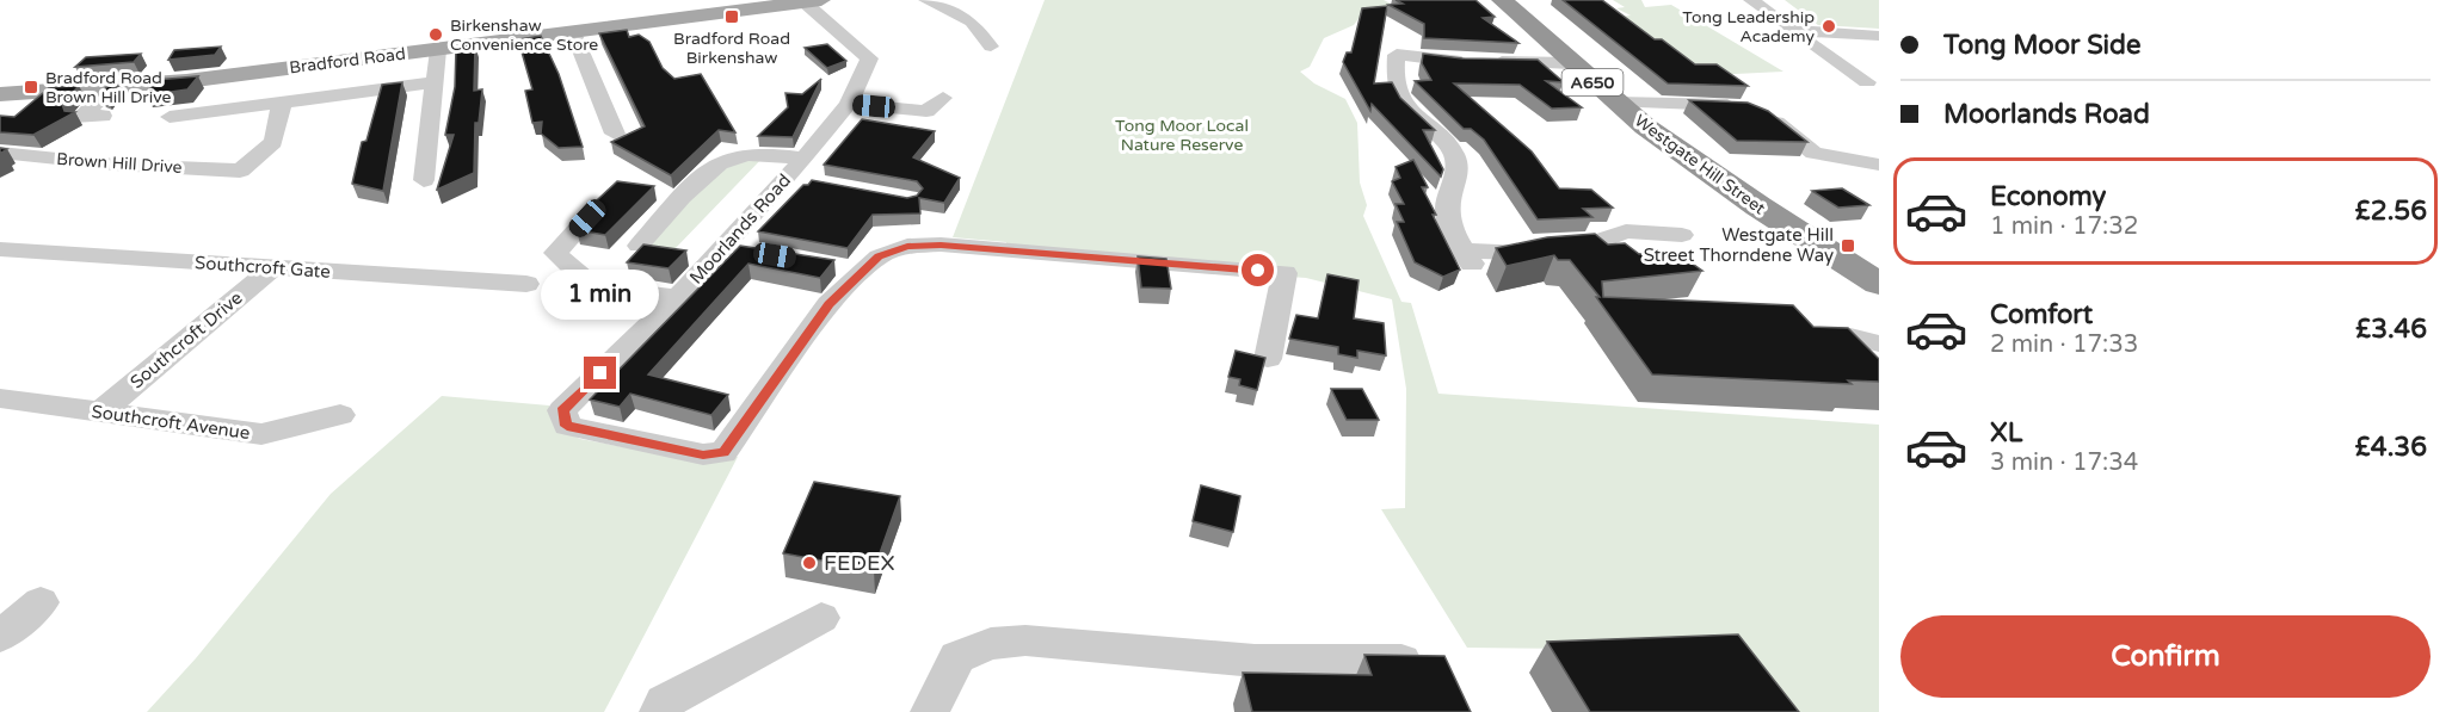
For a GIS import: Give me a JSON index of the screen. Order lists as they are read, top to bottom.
{
  "streets": {
    "highway": ["A650", "Westgate Hill Street"],
    "main road": ["Bradford Road"],
    "street": [
      "Brown Hill Drive",
      "Moorlands Road",
      "Southcroft Gate",
      "Southcroft Drive",
      "Southcroft Avenue"
    ]
  },
  "crossings": [
    ["Bradford Road", "Moorlands Road"],
    ["Southcroft Gate", "Southcroft Drive"],
    ["Southcroft Drive", "Southcroft Avenue"]
  ],
  "parks": ["Tong Moor Local Nature Reserve"],
  "places": {
    "transit": ["Bradford Road Birkenshaw", "Bradford Road Brown Hill Drive", "Westgate Hill Street Thorndene Way"],
    "other": ["Tong Leadership Academy", "Birkenshaw Convenience Store", "FEDEX"]
  },
  "page": {
    "banner": ["Tong Moor Side", "Moorlands Road"],
    "list": [
      {
        "name": "Economy",
        "note": "1 min · 17:32",
        "value": "£2.56"
      },
      {
        "name": "Comfort",
        "note": "2 min · 17:33",
        "value": "£3.46"
      },
      {
        "name": "XL",
        "note": "3 min · 17:34",
        "value": "£4.36"
      }
    ],
    "bubble": "1 min",
    "buttons": "Confirm"
  }
}
